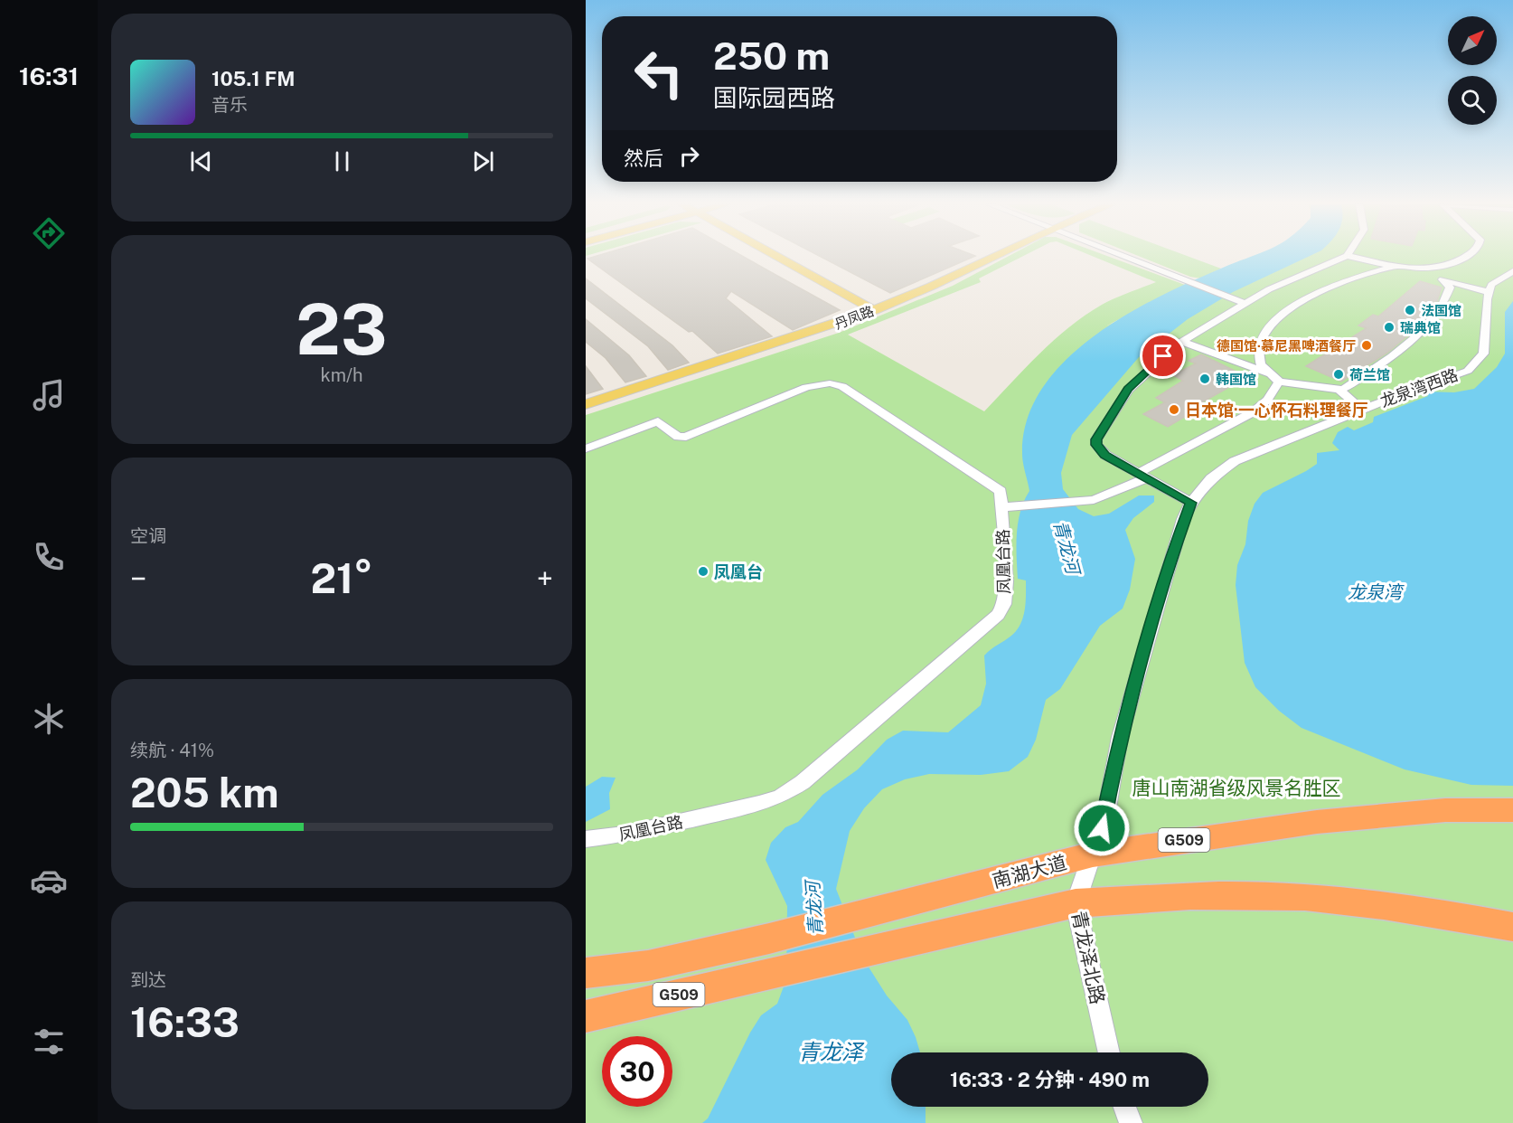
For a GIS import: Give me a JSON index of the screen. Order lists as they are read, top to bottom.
{
  "streets": {
    "highway": ["G509", "南湖大道"],
    "main road": ["丹凤路"],
    "street": ["龙泉湾西路", "凤凰台路", "青龙泽北路"]
  },
  "crossings": [
    ["龙泉湾西路", "南湖大道"],
    ["龙泉湾西路", "青龙泽北路"],
    ["G509", "青龙泽北路"],
    ["南湖大道", "青龙泽北路"]
  ],
  "water": ["青龙河", "龙泉湾", "青龙泽"],
  "parks": ["唐山南湖省级风景名胜区"],
  "places": [
    "法国馆",
    "瑞典馆",
    "德国馆·慕尼黑啤酒餐厅",
    "荷兰馆",
    "韩国馆",
    "日本馆·一心怀石料理餐厅",
    "凤凰台"
  ],
  "north": "top right",
  "page": {
    "tabs": "16:31",
    "turn": ["250 m", "国际园西路"],
    "song": ["105.1 FM", "音乐"],
    "then": "然后",
    "tile": [
      ["23", "km/h"],
      "空调",
      ["续航 · 41%", "205 km"],
      ["到达", "16:33"]
    ],
    "heat": ["−", "21°", "+"],
    "limit": "30",
    "trip": "16:33 · 2 分钟 · 490 m"
  }
}
